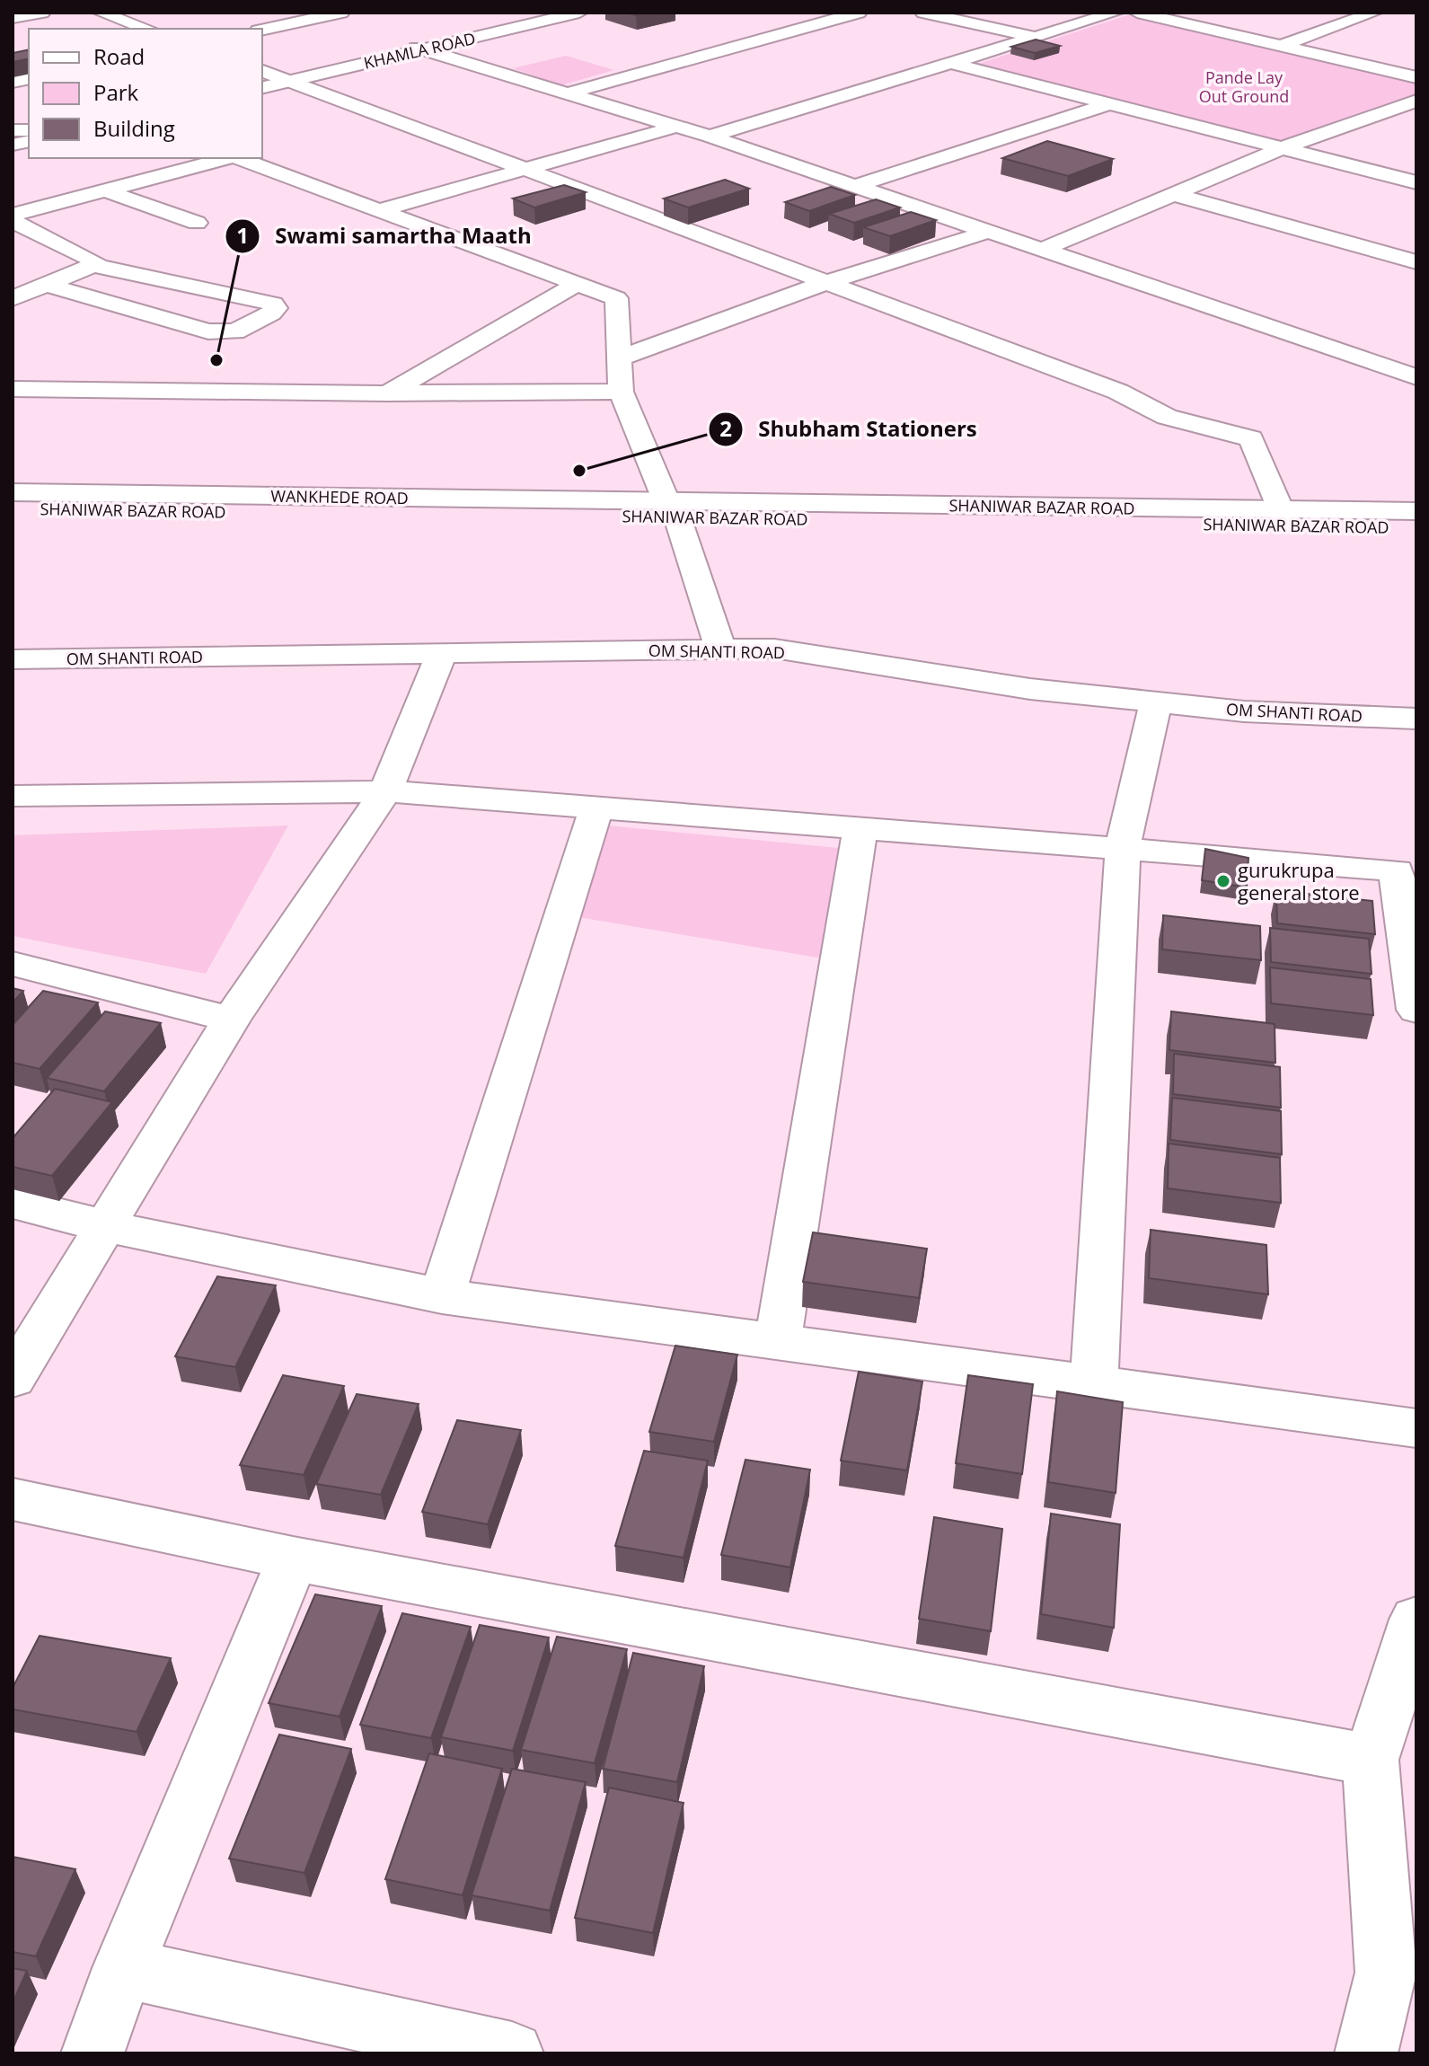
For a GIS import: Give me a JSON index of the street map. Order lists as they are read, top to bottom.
{
  "streets": {
    "street": [
      "KHAMLA ROAD",
      "WANKHEDE ROAD",
      "SHANIWAR BAZAR ROAD",
      "OM SHANTI ROAD"
    ]
  },
  "crossings": [
    ["WANKHEDE ROAD", "SHANIWAR BAZAR ROAD"]
  ],
  "parks": ["Pande Lay Out Ground"],
  "places": ["Swami samartha Maath", "Shubham Stationers", "gurukrupa general store"],
  "legend": ["Road", "Park", "Building"]
}
